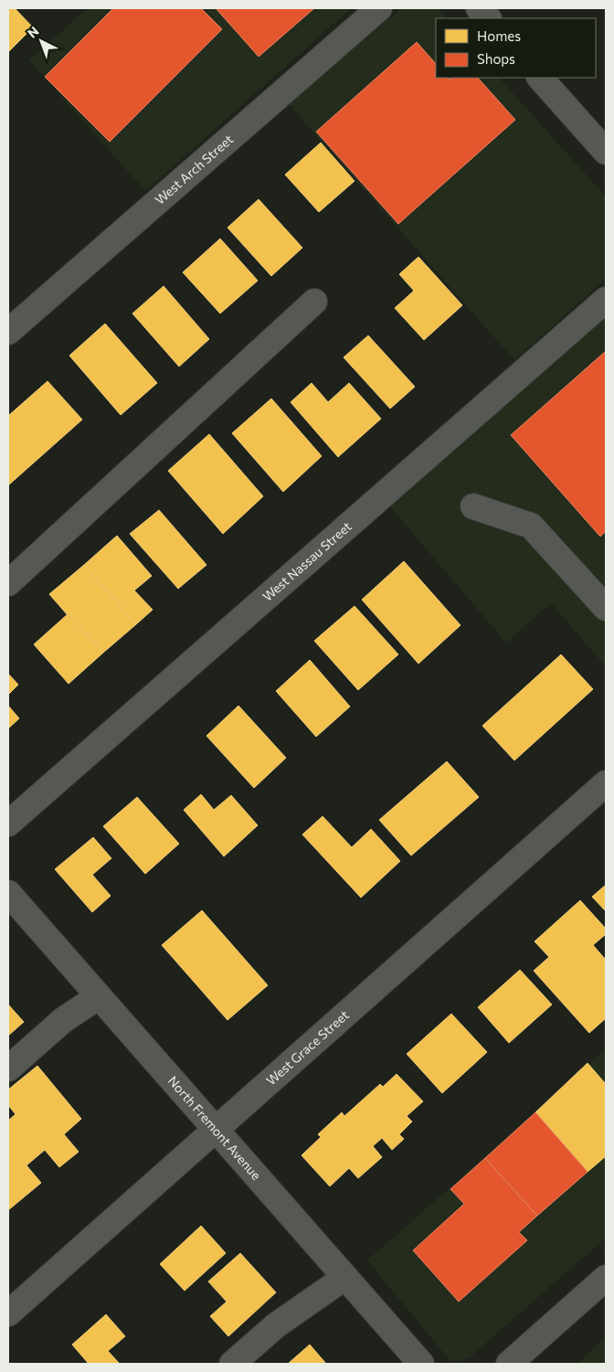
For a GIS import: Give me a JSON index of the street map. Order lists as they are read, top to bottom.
{
  "streets": {
    "street": [
      "West Arch Street",
      "West Nassau Street",
      "West Grace Street",
      "North Fremont Avenue"
    ]
  },
  "crossings": [
    ["West Grace Street", "North Fremont Avenue"]
  ],
  "legend": ["Homes", "Shops"],
  "north": "top left"
}
